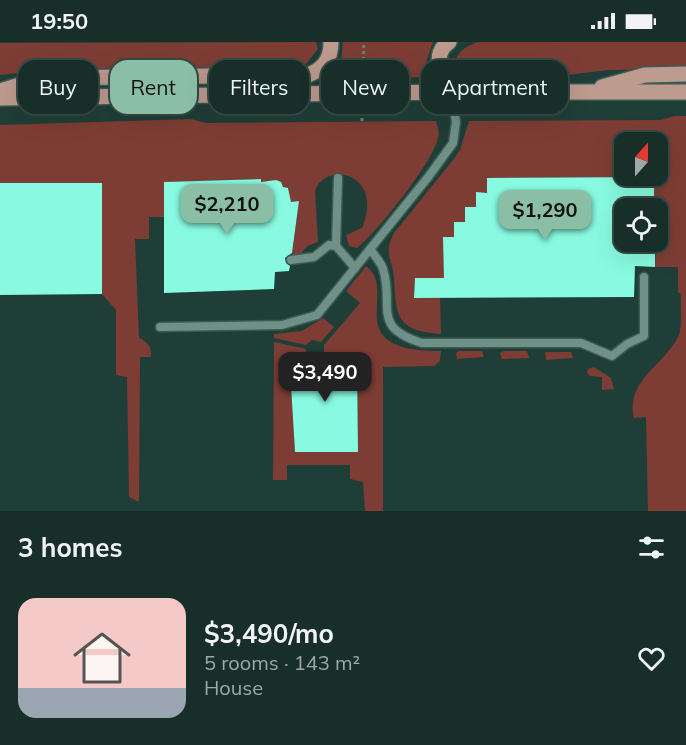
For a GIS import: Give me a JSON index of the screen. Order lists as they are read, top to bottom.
{
  "north": "top",
  "page": {
    "status": "19:50",
    "chip": [
      "Buy",
      "Rent",
      "Filters",
      "New",
      "Apartment"
    ],
    "price": ["$2,210", "$1,290", "$3,490"],
    "heading": "3 homes",
    "list": [
      {
        "name": "$3,490/mo",
        "note": "5 rooms · 143 m² · House"
      }
    ]
  }
}
